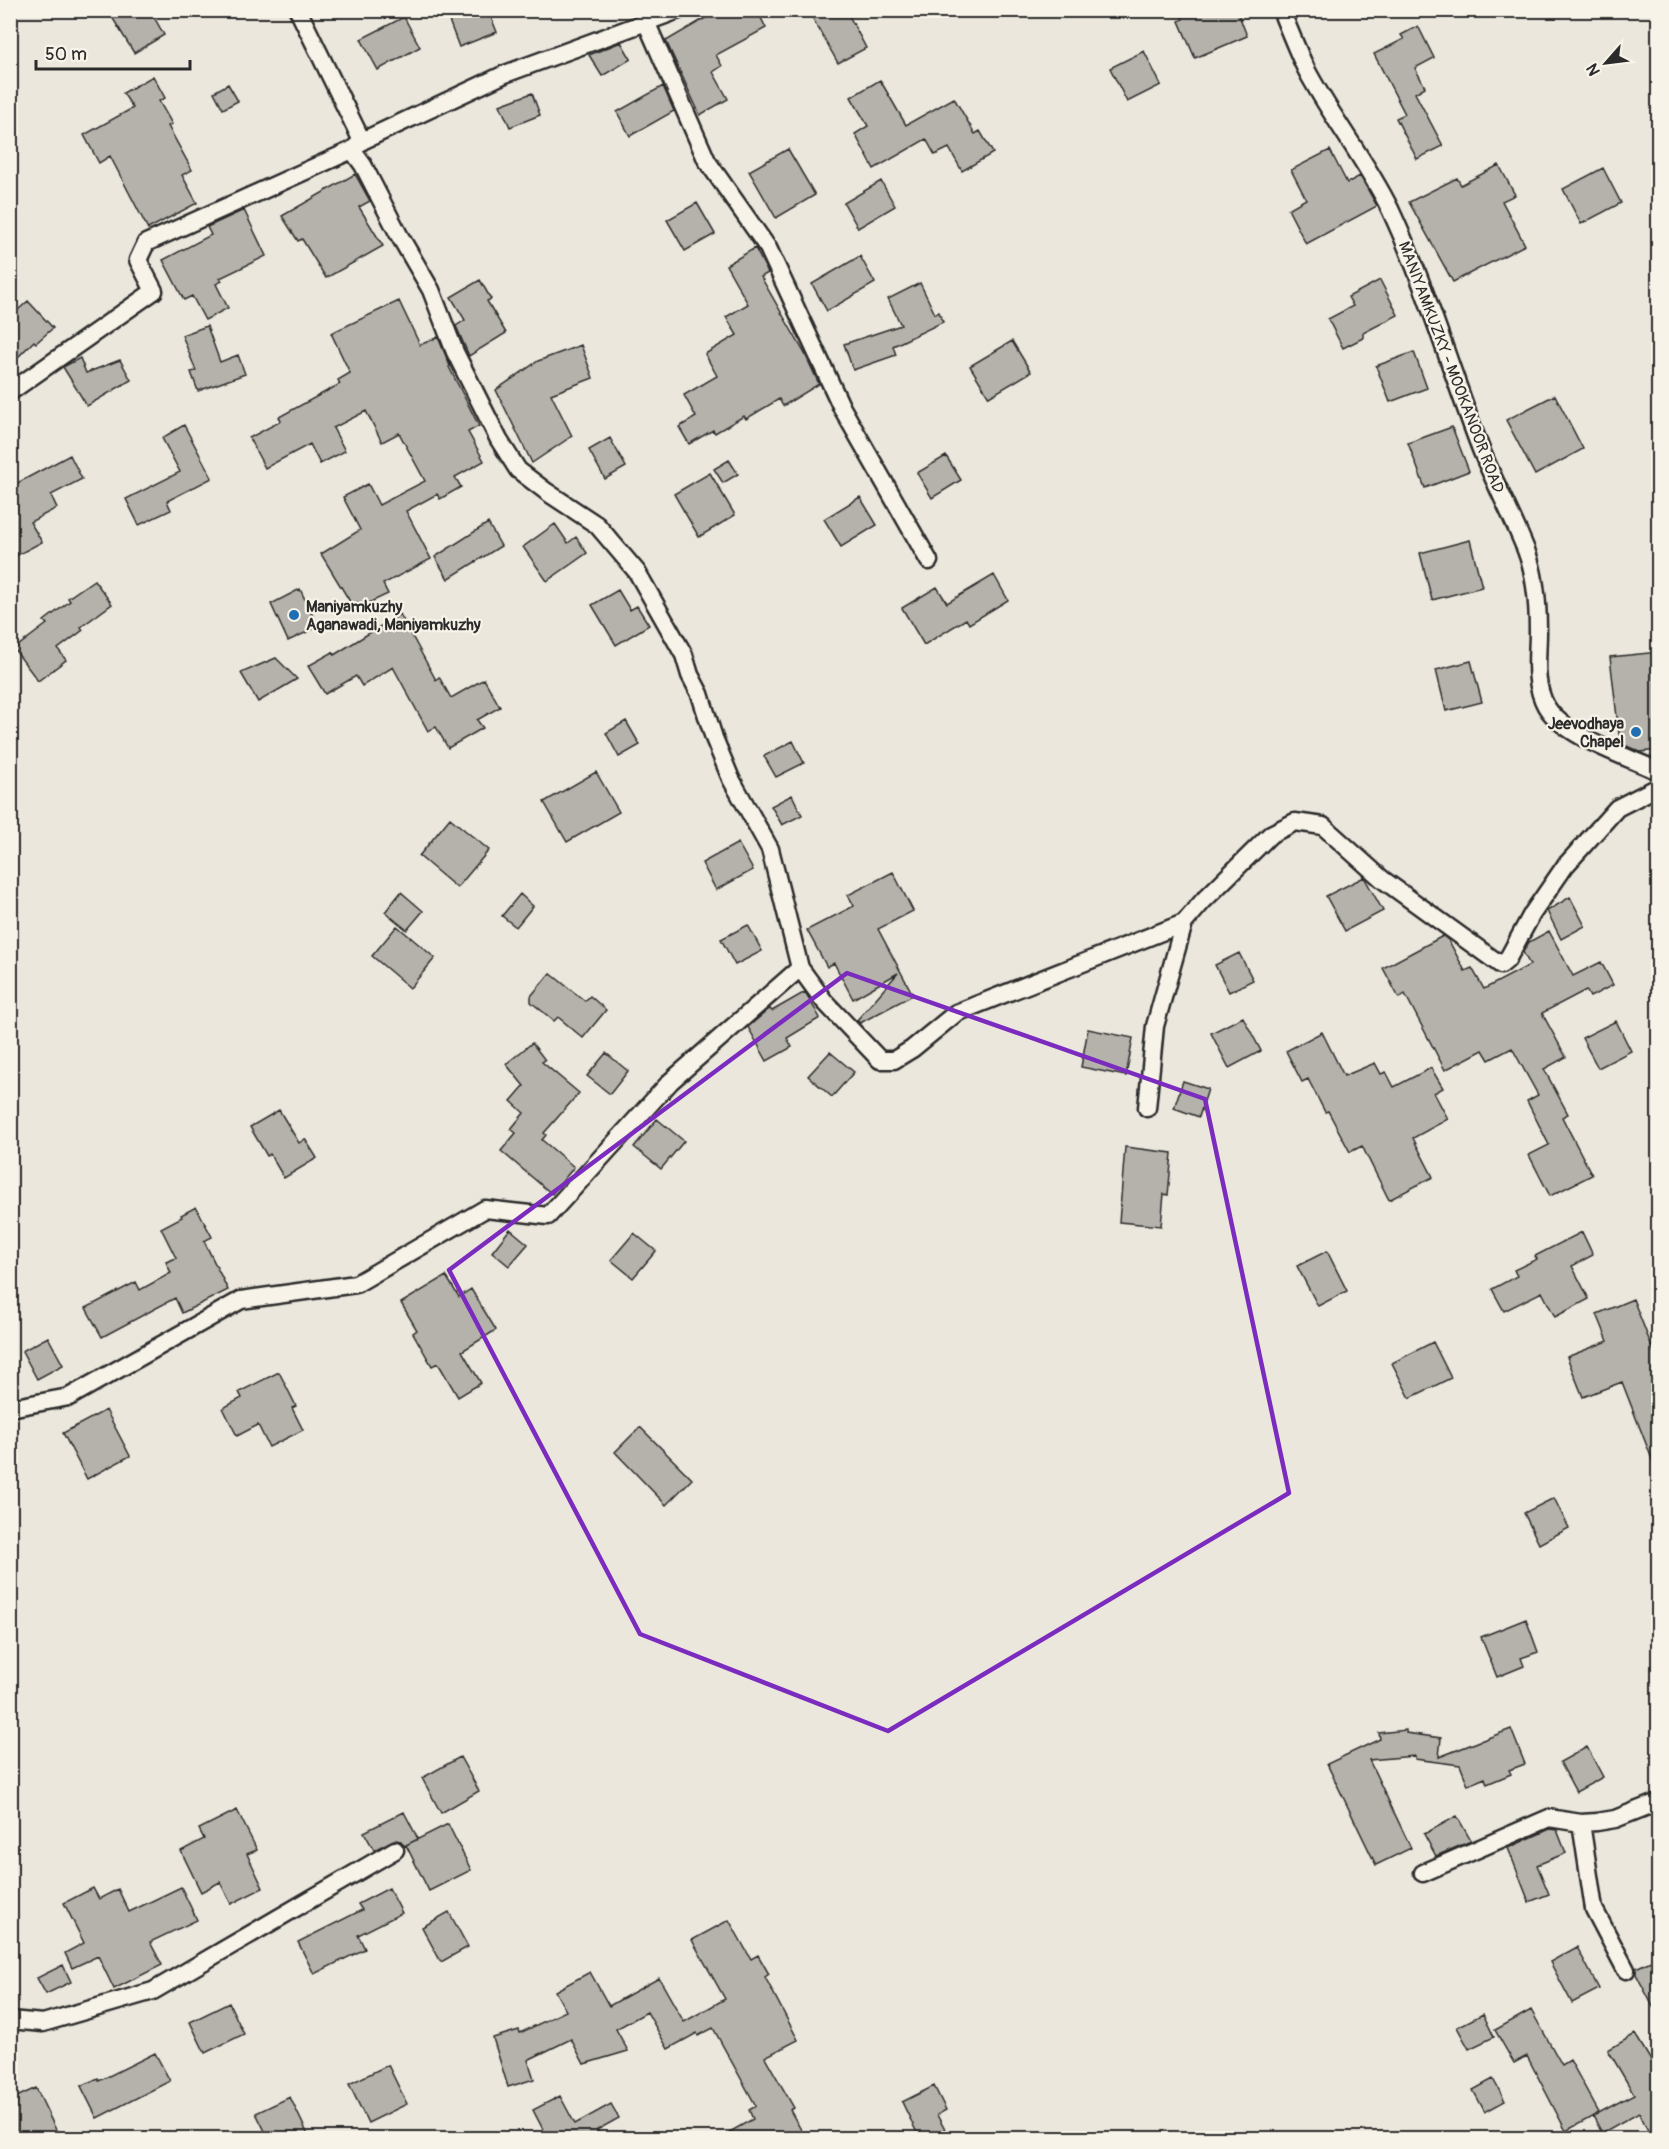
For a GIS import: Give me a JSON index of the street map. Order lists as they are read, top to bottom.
{
  "streets": {
    "street": ["MANIYAMKUZKY - MOOKANOOR ROAD"]
  },
  "places": ["Maniyamkuzhy Aganawadi, Maniyamkuzhy", "Jeevodhaya Chapel"],
  "scale_bar": "50 m",
  "north": "bottom left"
}
